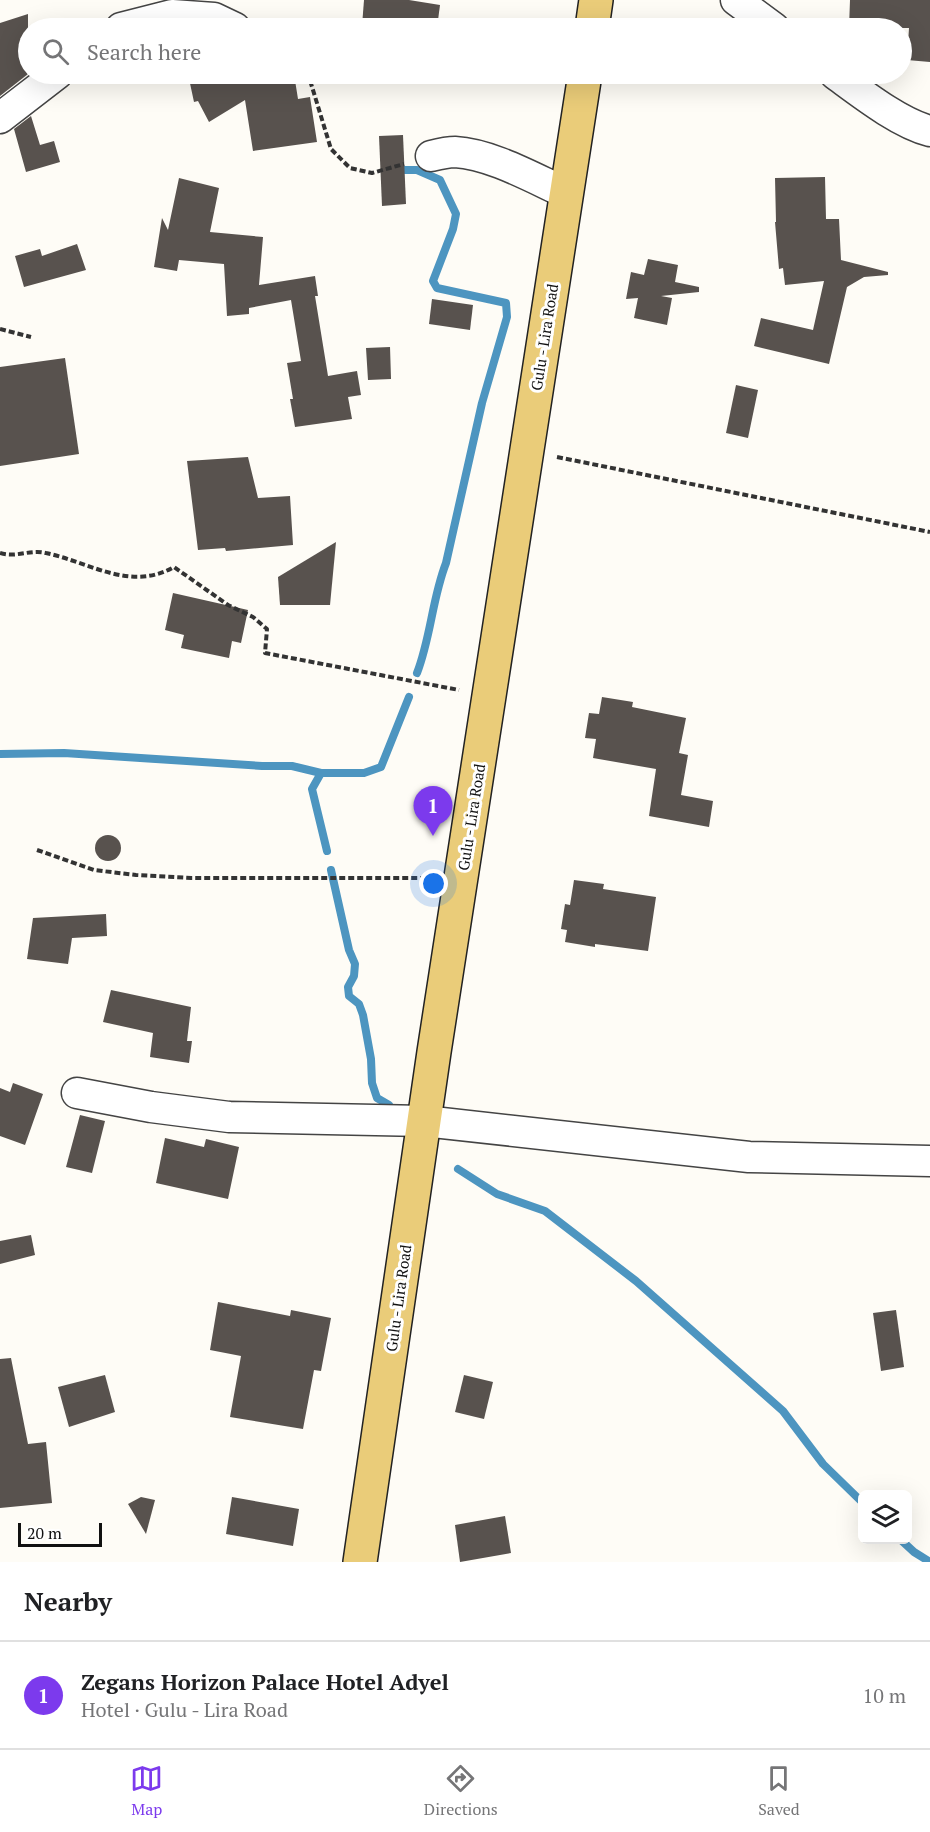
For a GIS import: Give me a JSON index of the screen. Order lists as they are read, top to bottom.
{
  "streets": {
    "main road": ["Gulu - Lira Road"]
  },
  "scale_bar": "20 m",
  "page": {
    "search": "Search here",
    "pins": "1",
    "scale": "20 m",
    "heading": "Nearby",
    "list": [
      {
        "mark": "1",
        "name": "Zegans Horizon Palace Hotel Adyel",
        "note": "Hotel · Gulu - Lira Road",
        "value": "10 m"
      }
    ],
    "nav": ["Map", "Directions", "Saved"]
  }
}
